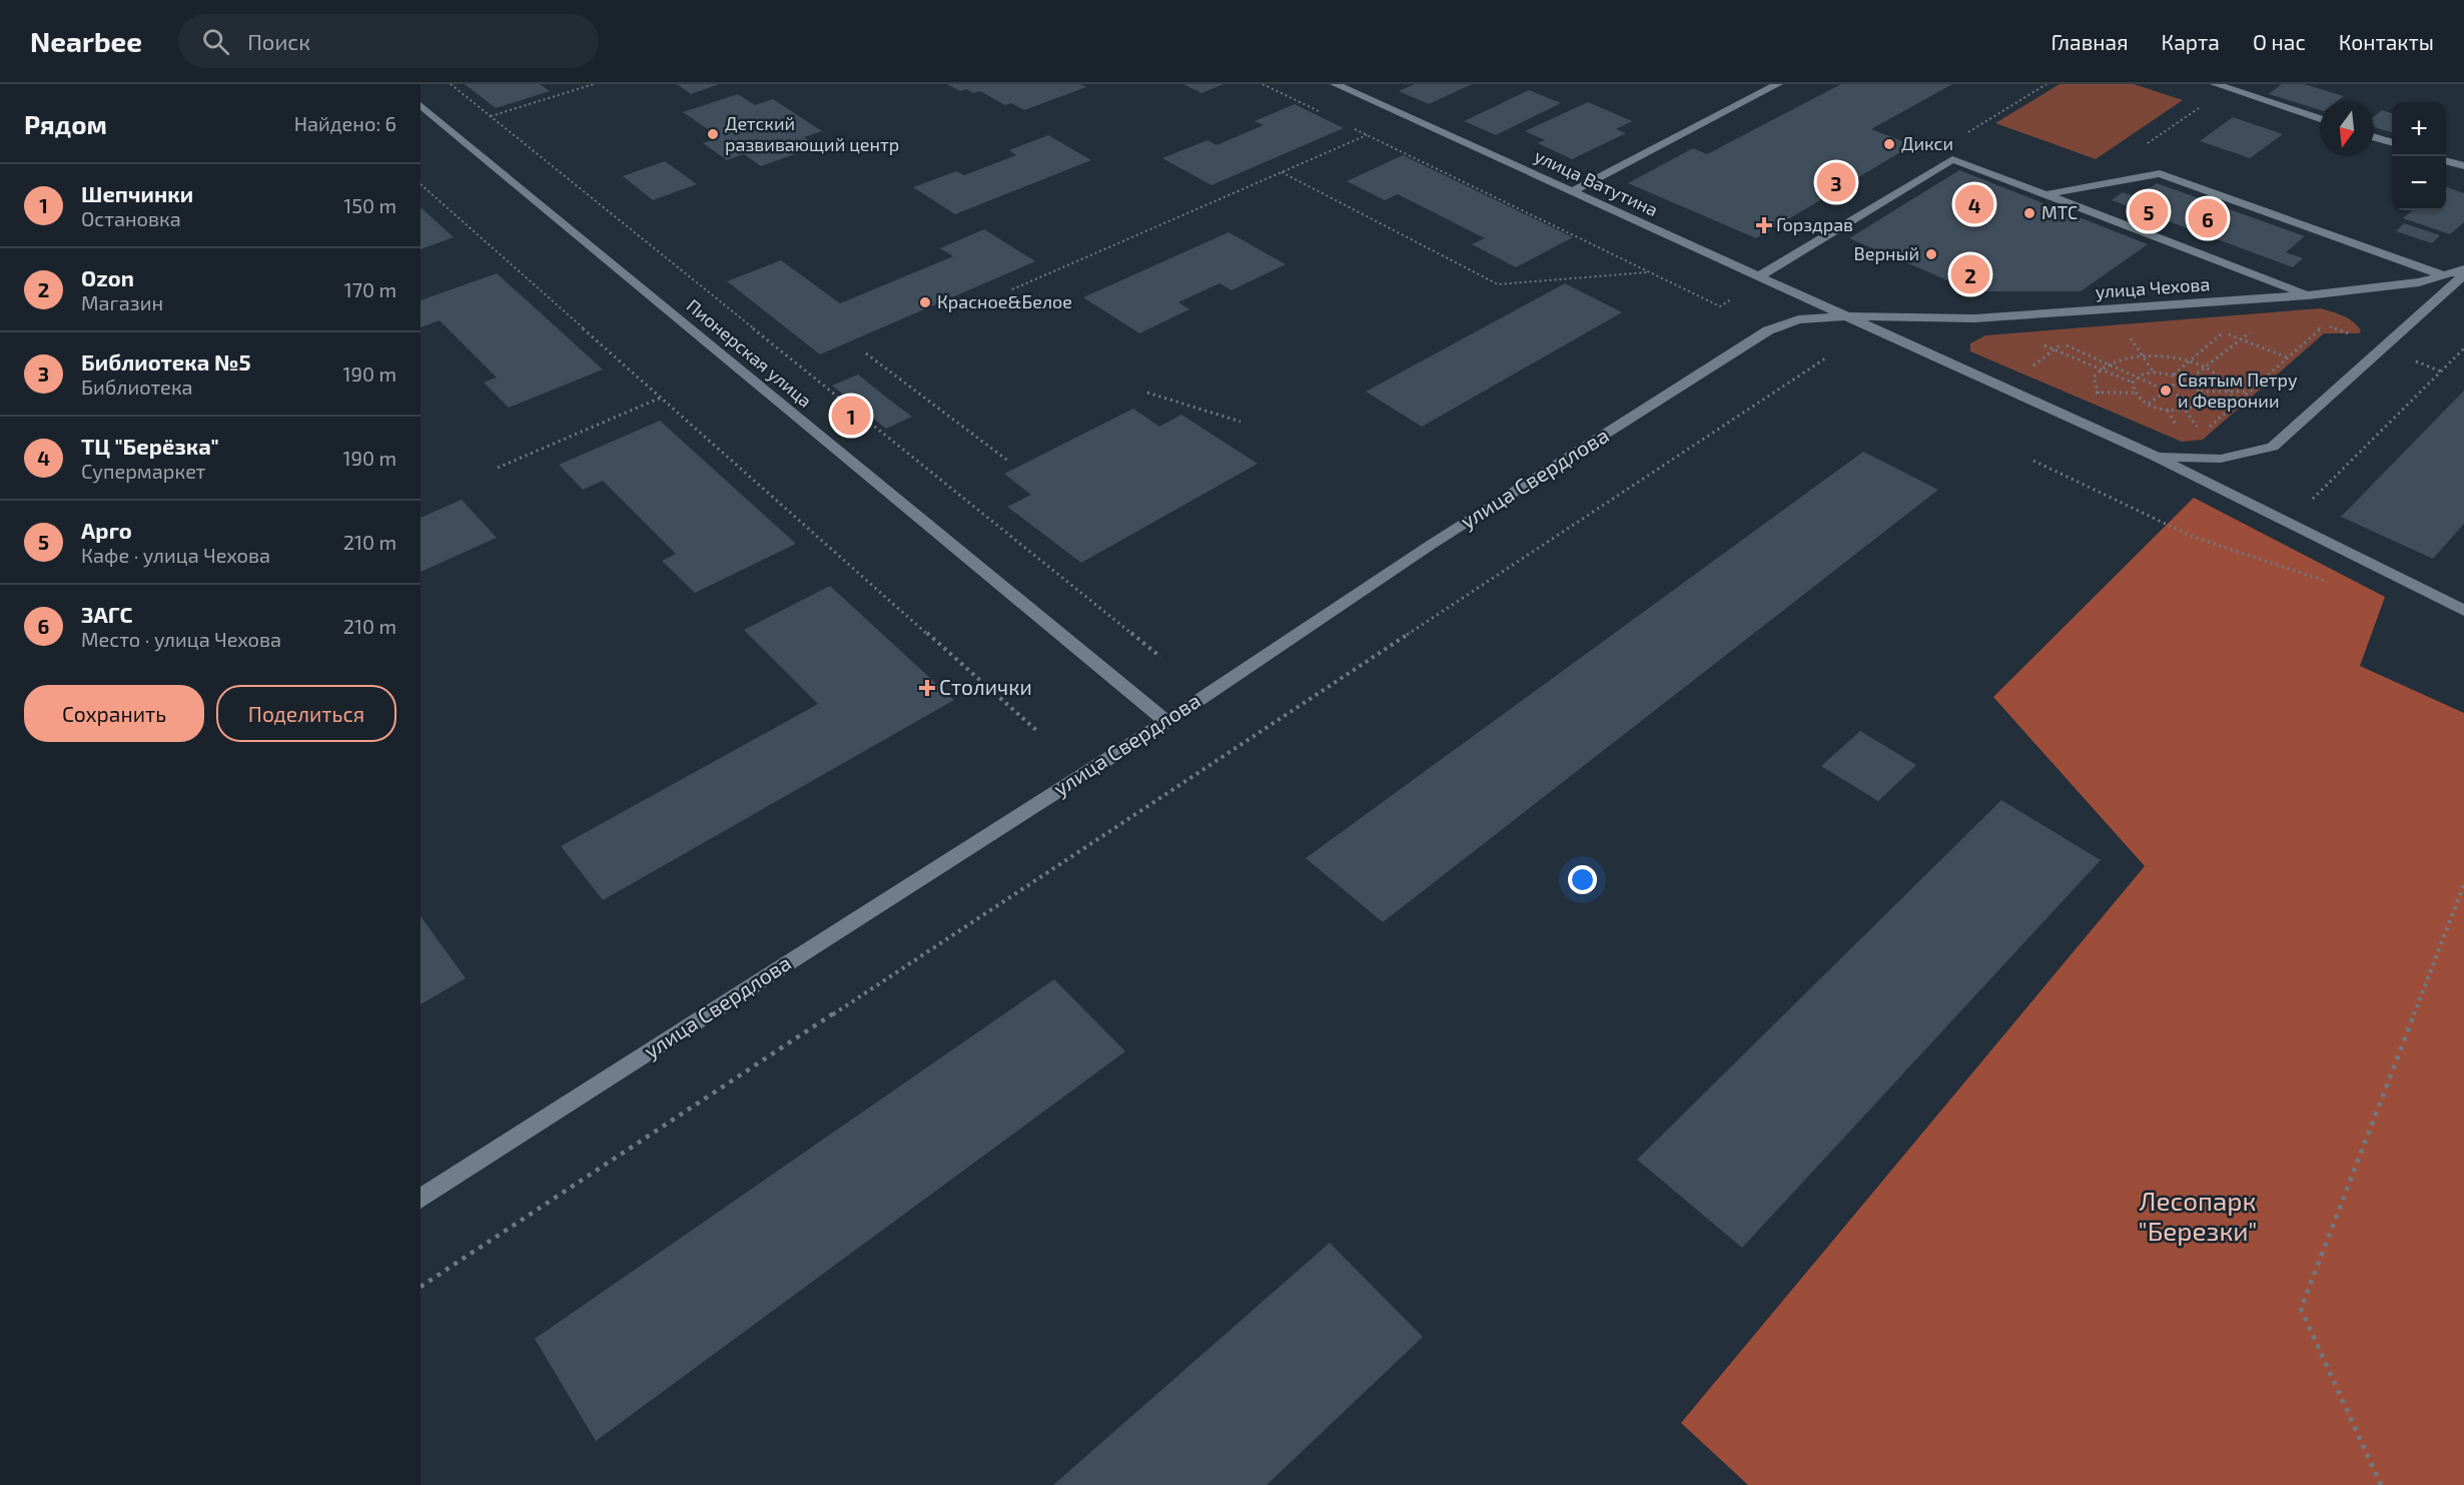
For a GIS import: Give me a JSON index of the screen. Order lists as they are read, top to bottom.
{
  "streets": {
    "street": [
      "улица Ватутина",
      "улица Чехова",
      "Пионерская улица",
      "улица Свердлова"
    ]
  },
  "crossings": [
    ["улица Ватутина", "улица Чехова"],
    ["улица Ватутина", "улица Свердлова"],
    ["улица Чехова", "улица Свердлова"],
    ["Пионерская улица", "улица Свердлова"]
  ],
  "parks": ["Лесопарк \"Березки\""],
  "places": {
    "other": [
      "Детский развивающий центр",
      "Дикси",
      "МТС",
      "Верный",
      "Красное&Белое",
      "Святым Петру и Февронии"
    ],
    "health": ["Горздрав", "Столички"]
  },
  "north": "bottom",
  "page": {
    "header": "Nearbee",
    "search": "Поиск",
    "nav": [
      "Главная",
      "Карта",
      "О нас",
      "Контакты"
    ],
    "heading": ["Рядом", "Найдено: 6"],
    "map_buttons": ["+", "−"],
    "pins": [
      "3",
      "4",
      "5",
      "6",
      "2",
      "1"
    ],
    "list": [
      {
        "mark": "1",
        "name": "Шепчинки",
        "note": "Остановка",
        "value": "150 m"
      },
      {
        "mark": "2",
        "name": "Ozon",
        "note": "Магазин",
        "value": "170 m"
      },
      {
        "mark": "3",
        "name": "Библиотека №5",
        "note": "Библиотека",
        "value": "190 m"
      },
      {
        "mark": "4",
        "name": "ТЦ \"Берёзка\"",
        "note": "Супермаркет",
        "value": "190 m"
      },
      {
        "mark": "5",
        "name": "Арго",
        "note": "Кафе · улица Чехова",
        "value": "210 m"
      },
      {
        "mark": "6",
        "name": "ЗАГС",
        "note": "Место · улица Чехова",
        "value": "210 m"
      }
    ],
    "buttons": ["Сохранить", "Поделиться"]
  }
}
